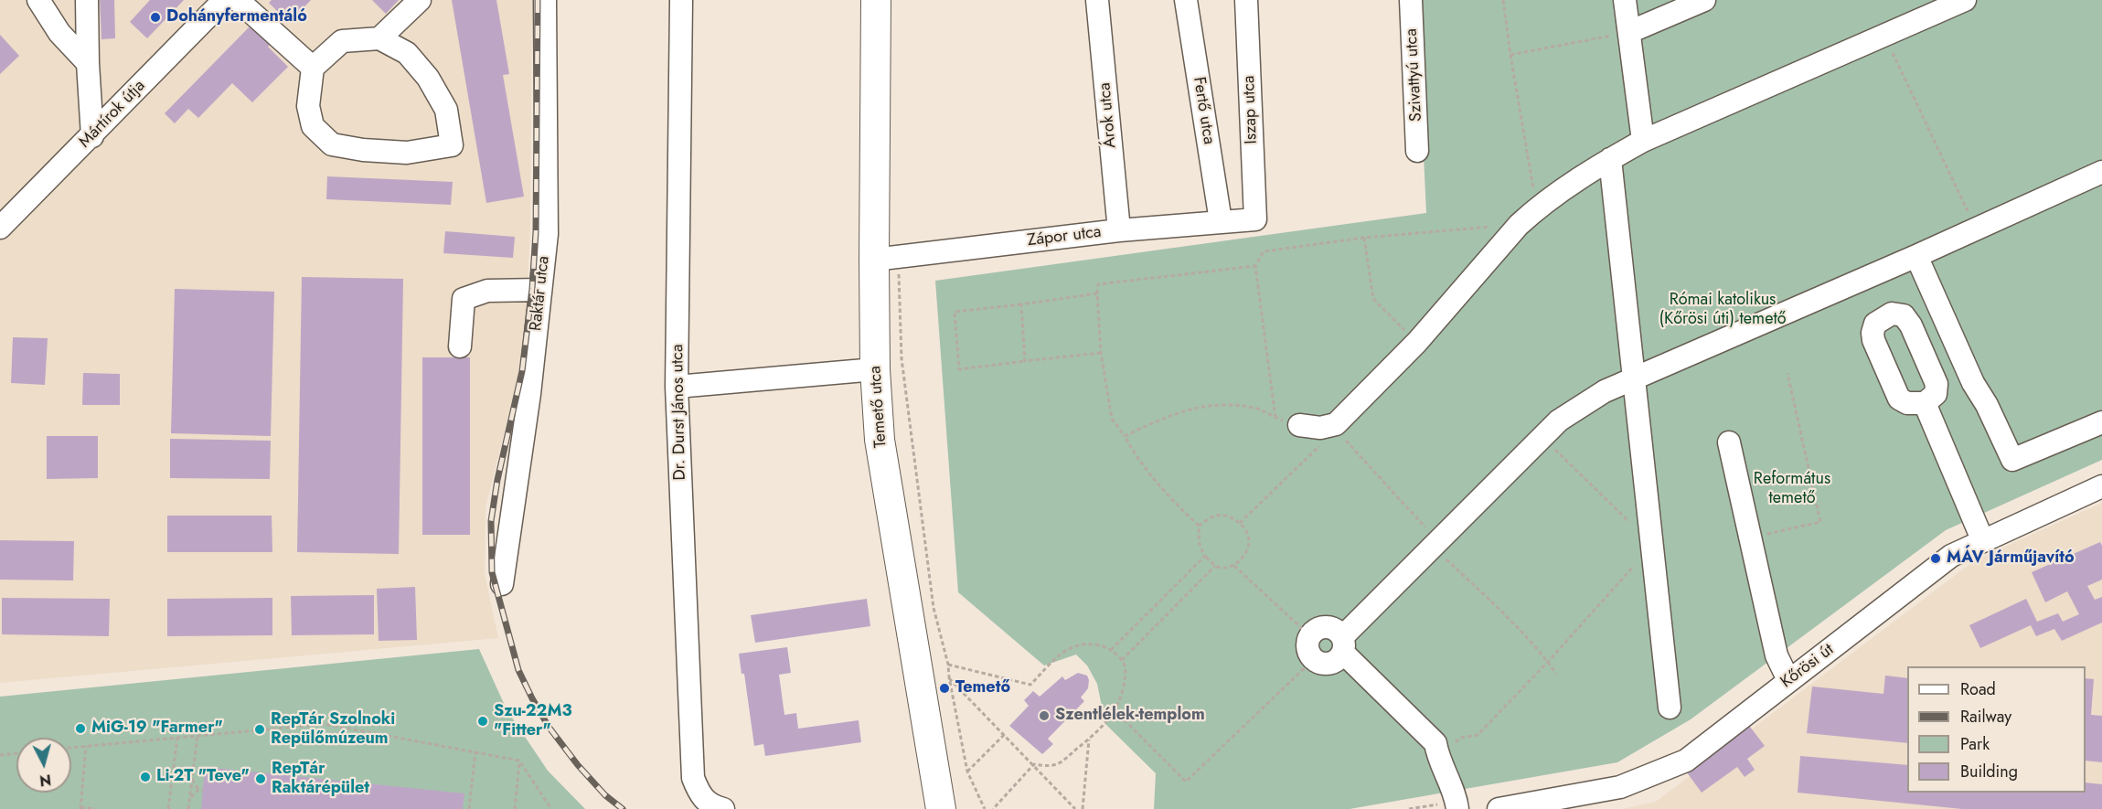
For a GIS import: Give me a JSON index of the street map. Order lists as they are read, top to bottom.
{
  "streets": {
    "main road": ["Temető utca"],
    "street": [
      "Szivattyú utca",
      "Iszap utca",
      "Fertő utca",
      "Mártírok útja",
      "Árok utca",
      "Zápor utca",
      "Raktár utca",
      "Dr. Durst János utca",
      "Kőrösi út"
    ]
  },
  "crossings": [
    ["Iszap utca", "Zápor utca"],
    ["Fertő utca", "Zápor utca"],
    ["Árok utca", "Zápor utca"],
    ["Zápor utca", "Temető utca"]
  ],
  "parks": ["Római katolikus (Kőrösi úti) temető", "Református temető"],
  "places": [
    "Dohányfermentáló",
    "MÁV Járműjavító",
    "Temető",
    "Szentlélek-templom",
    "Szu-22M3 \"Fitter\"",
    "MiG-19 \"Farmer\"",
    "RepTár Szolnoki Repülőmúzeum",
    "Li-2T \"Teve\"",
    "RepTár Raktárépület"
  ],
  "legend": [
    "Road",
    "Railway",
    "Park",
    "Building"
  ],
  "north": "bottom"
}
